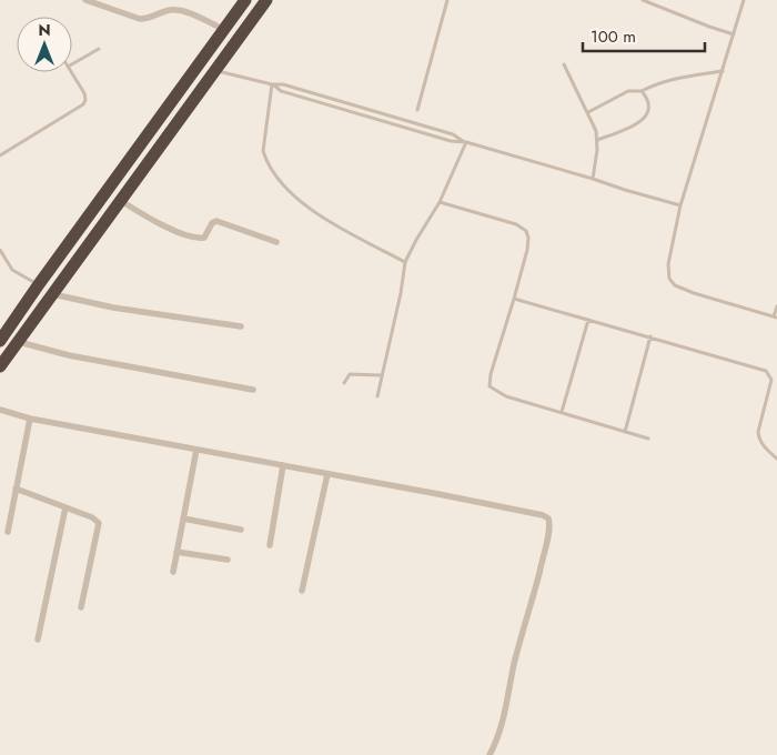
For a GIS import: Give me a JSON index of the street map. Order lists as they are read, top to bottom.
{
  "scale_bar": "100 m",
  "north": "top"
}
